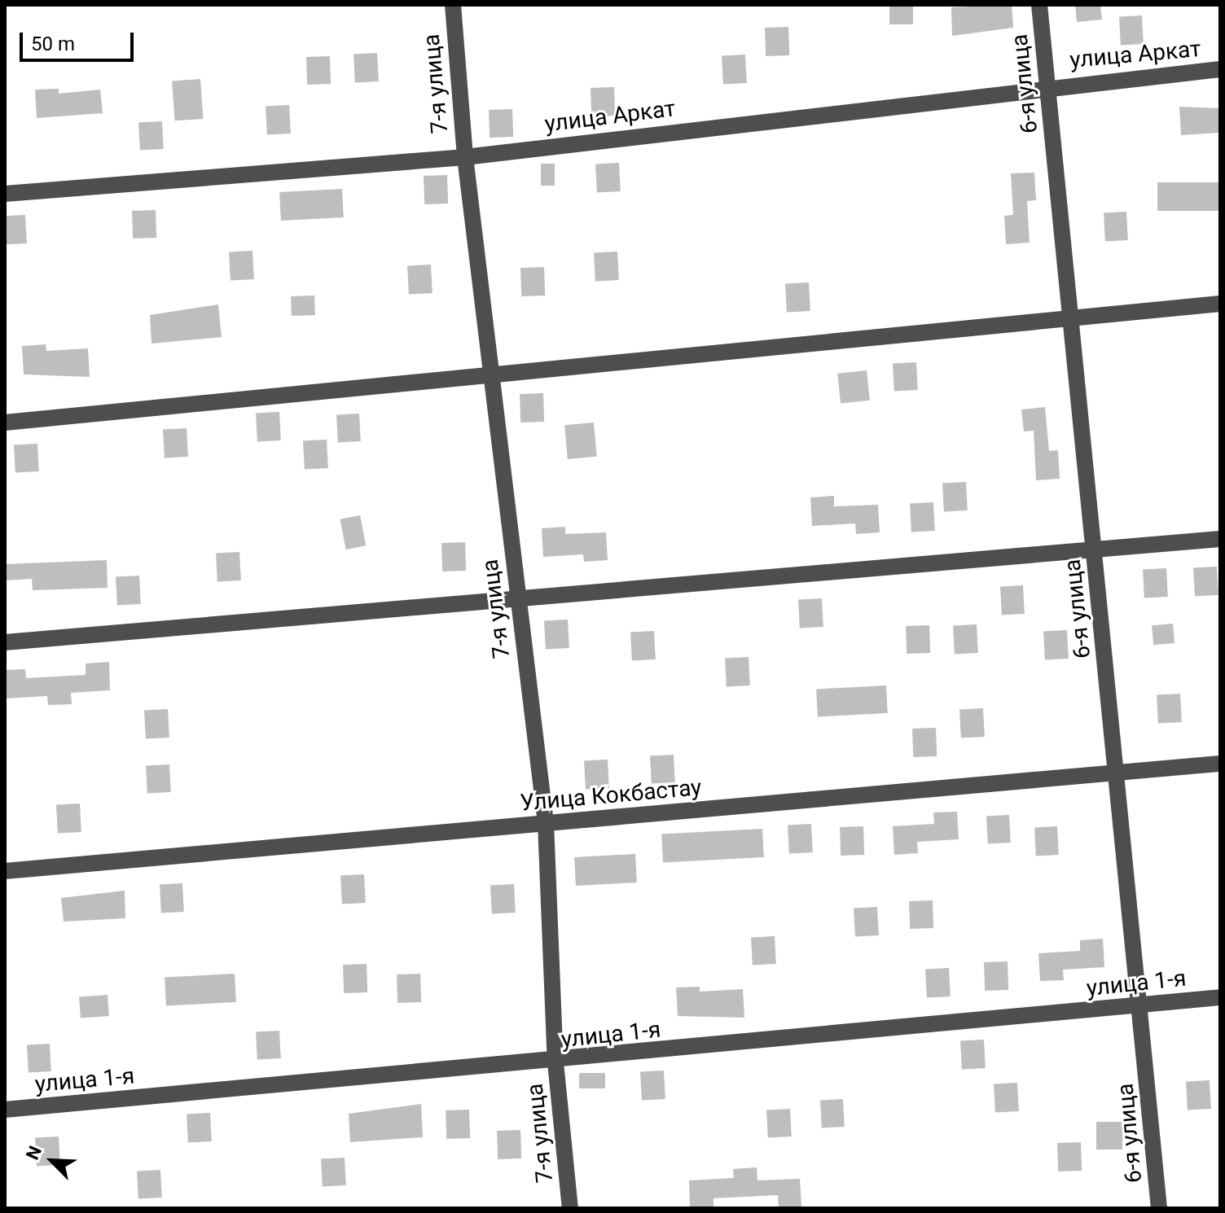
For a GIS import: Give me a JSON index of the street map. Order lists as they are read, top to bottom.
{
  "streets": {
    "street": [
      "улица Аркат",
      "7-я улица",
      "6-я улица",
      "Улица Кокбастау",
      "улица 1-я"
    ]
  },
  "crossings": [
    ["улица Аркат", "7-я улица"],
    ["улица Аркат", "6-я улица"],
    ["7-я улица", "Улица Кокбастау"],
    ["7-я улица", "улица 1-я"],
    ["6-я улица", "Улица Кокбастау"],
    ["6-я улица", "улица 1-я"]
  ],
  "scale_bar": "50 m",
  "north": "top left"
}
